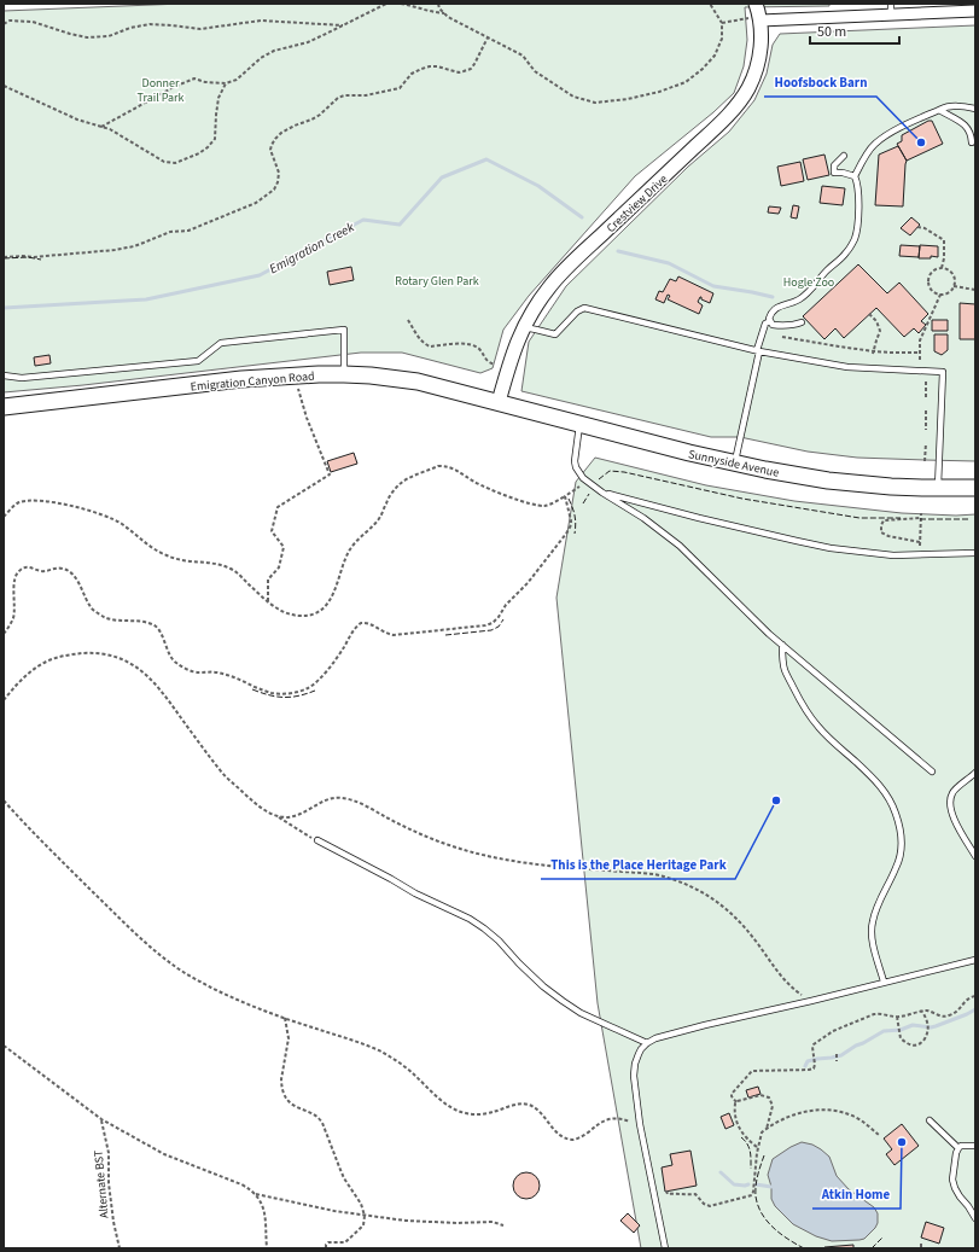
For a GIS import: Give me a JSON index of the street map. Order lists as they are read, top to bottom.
{
  "streets": {
    "main road": ["Emigration Canyon Road", "Sunnyside Avenue"],
    "street": ["Crestview Drive"],
    "path": ["Alternate BST"]
  },
  "crossings": [
    ["Crestview Drive", "Emigration Canyon Road"],
    ["Crestview Drive", "Sunnyside Avenue"],
    ["Emigration Canyon Road", "Sunnyside Avenue"]
  ],
  "water": ["Emigration Creek"],
  "parks": ["Donner Trail Park", "Rotary Glen Park", "Hogle Zoo"],
  "places": ["Hoofsbock Barn", "This is the Place Heritage Park", "Atkin Home"],
  "scale_bar": "50 m"
}
